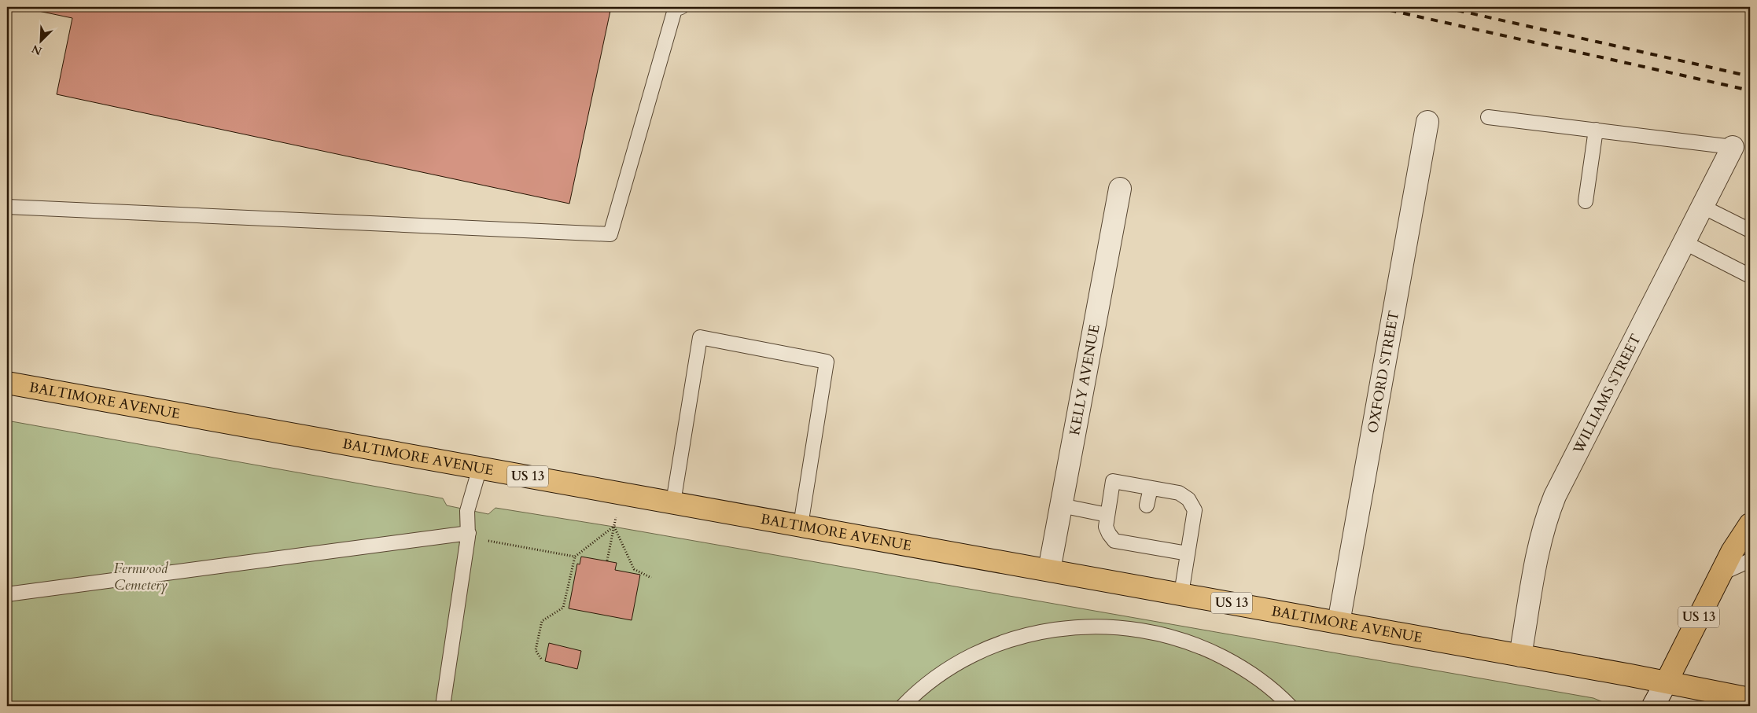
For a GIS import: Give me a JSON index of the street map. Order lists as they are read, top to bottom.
{
  "streets": {
    "main road": ["BALTIMORE AVENUE", "US 13"],
    "street": ["OXFORD STREET", "KELLY AVENUE", "WILLIAMS STREET"]
  },
  "crossings": [
    ["OXFORD STREET", "BALTIMORE AVENUE"],
    ["KELLY AVENUE", "BALTIMORE AVENUE"],
    ["WILLIAMS STREET", "BALTIMORE AVENUE"],
    ["BALTIMORE AVENUE", "US 13"]
  ],
  "parks": ["Fernwood Cemetery"],
  "north": "bottom left"
}
